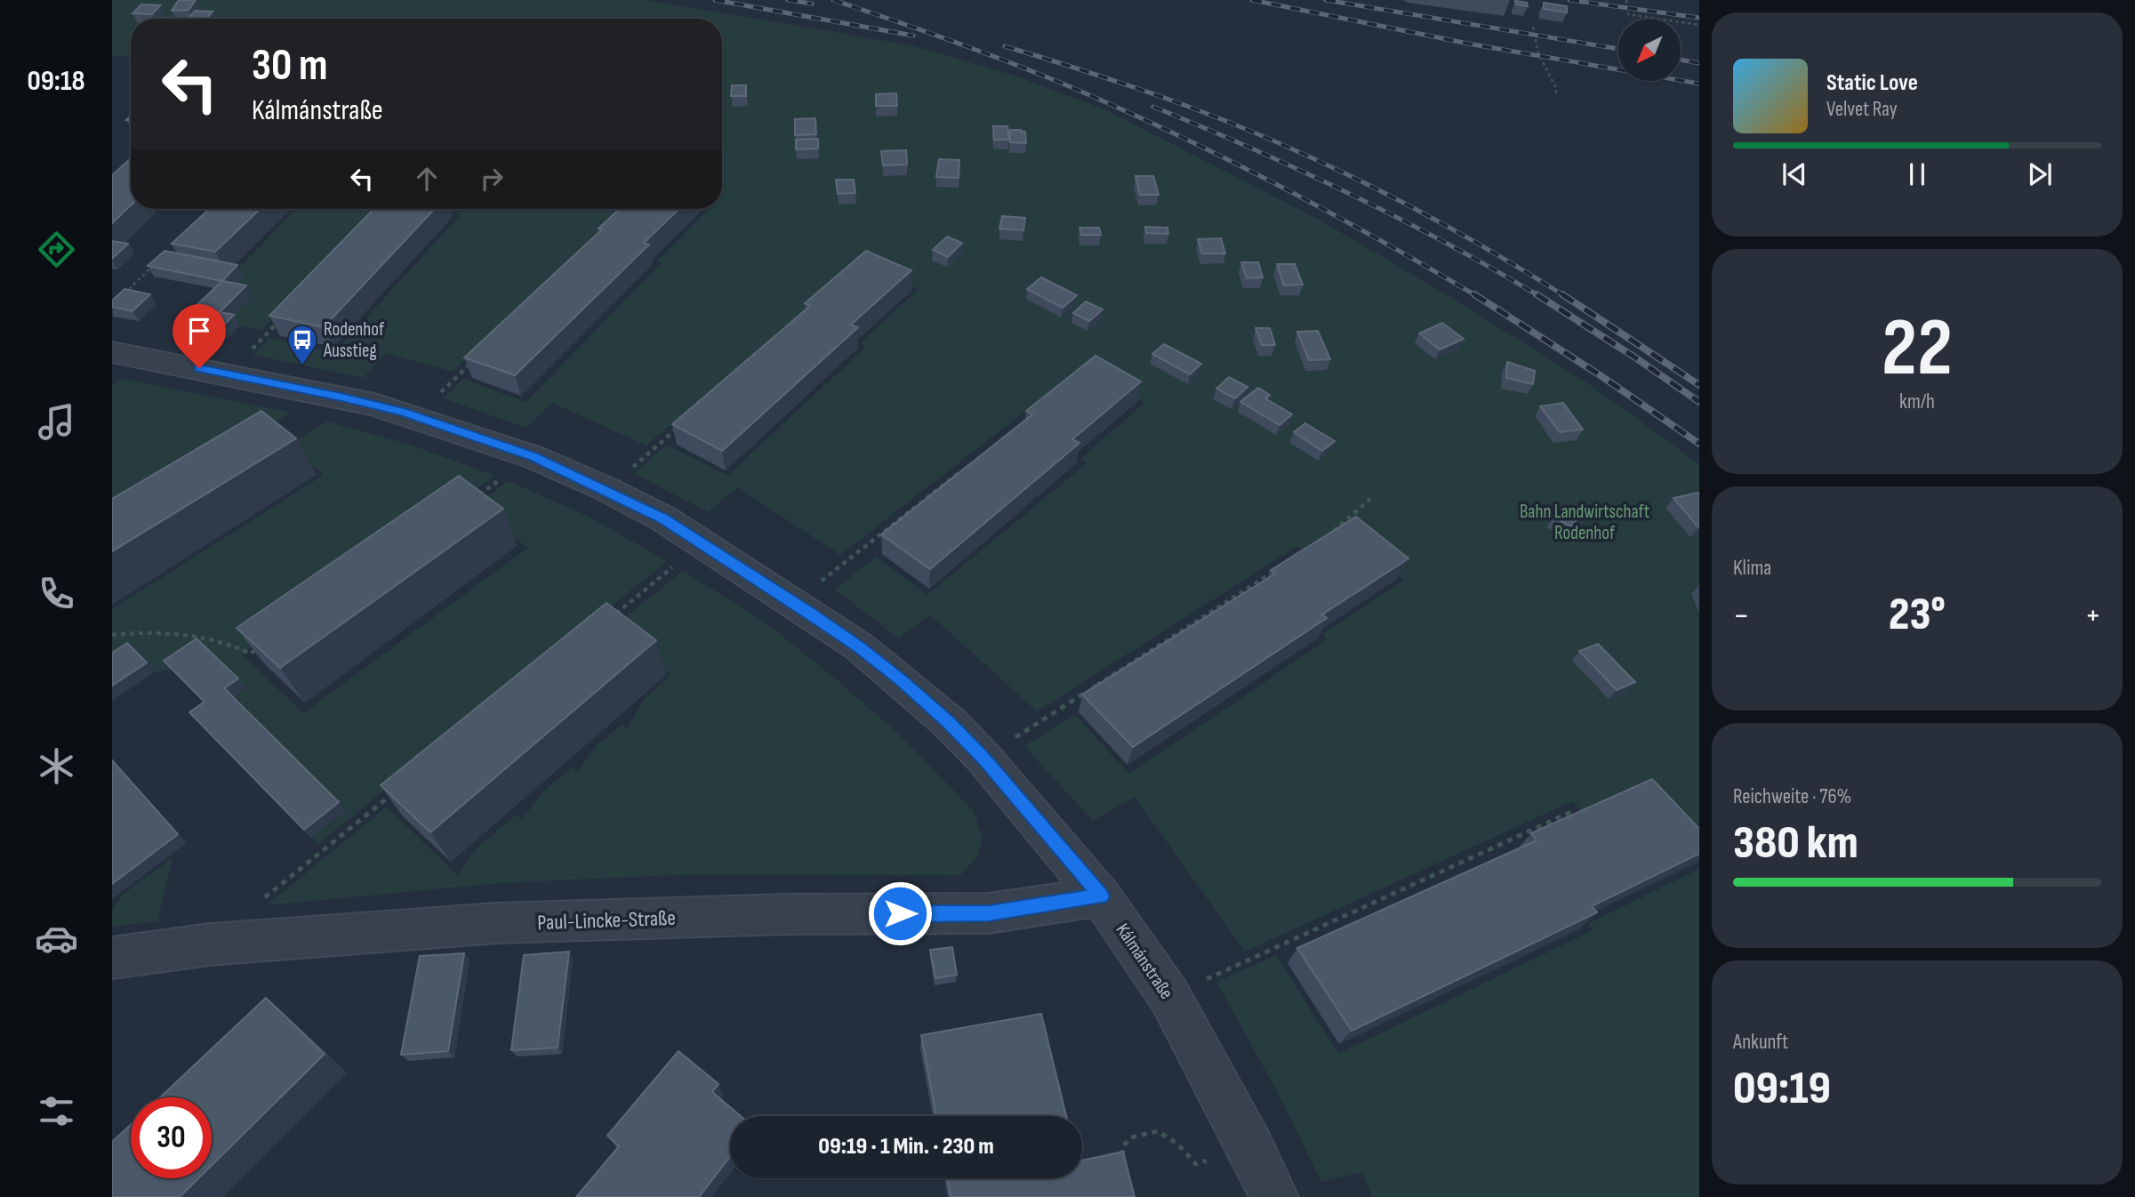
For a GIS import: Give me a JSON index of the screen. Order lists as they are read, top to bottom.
{
  "streets": {
    "street": ["Paul-Lincke-Straße", "Kálmánstraße"]
  },
  "crossings": [
    ["Paul-Lincke-Straße", "Kálmánstraße"]
  ],
  "parks": ["Bahn Landwirtschaft Rodenhof"],
  "places": {
    "bus stop": ["Rodenhof Ausstieg"]
  },
  "north": "bottom left",
  "page": {
    "tabs": "09:18",
    "turn": ["30 m", "Kálmánstraße"],
    "song": ["Static Love", "Velvet Ray"],
    "tile": [
      ["22", "km/h"],
      "Klima",
      ["Reichweite · 76%", "380 km"],
      ["Ankunft", "09:19"]
    ],
    "heat": ["−", "23°", "+"],
    "limit": "30",
    "trip": "09:19 · 1 Min. · 230 m"
  }
}
